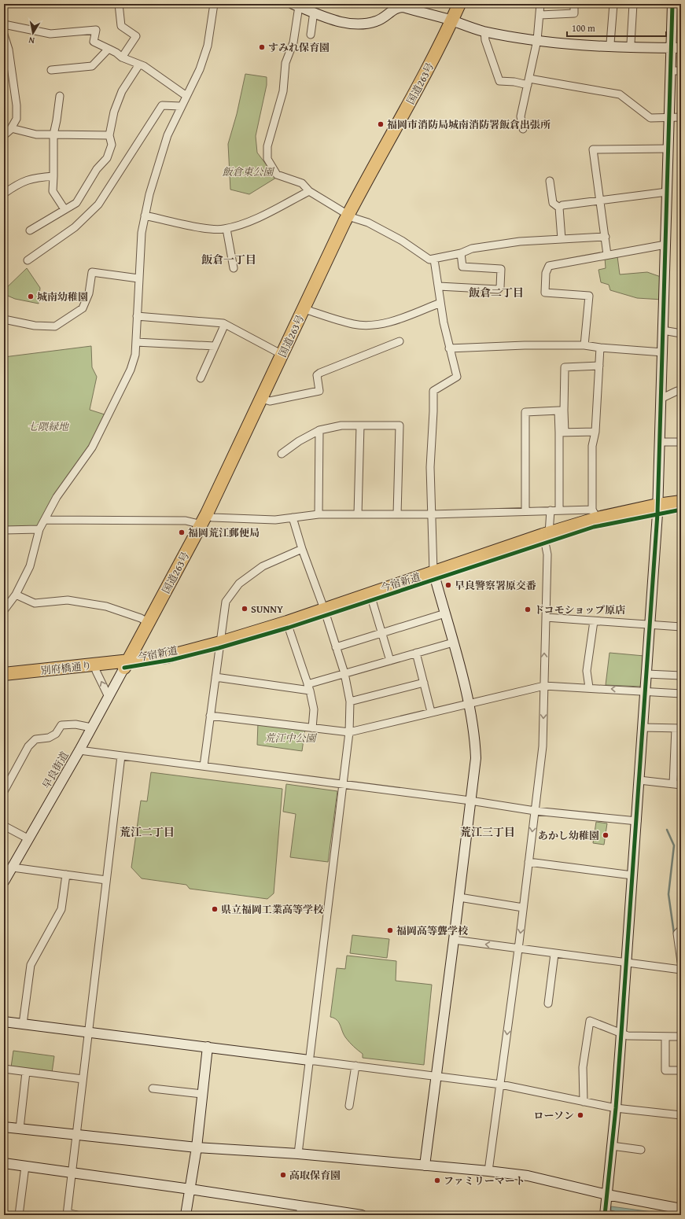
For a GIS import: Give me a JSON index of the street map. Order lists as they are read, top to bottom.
{
  "streets": {
    "highway": ["国道263号", "今宿新道", "別府橋通り"],
    "street": ["早良街道"]
  },
  "crossings": [
    ["国道263号", "今宿新道"],
    ["国道263号", "別府橋通り"],
    ["国道263号", "早良街道"],
    ["今宿新道", "別府橋通り"],
    ["今宿新道", "早良街道"],
    ["別府橋通り", "早良街道"]
  ],
  "districts": [
    "飯倉一丁目",
    "飯倉二丁目",
    "荒江二丁目",
    "荒江三丁目"
  ],
  "parks": ["飯倉東公園", "七隈緑地", "荒江中公園"],
  "places": [
    "すみれ保育園",
    "福岡市消防局城南消防署飯倉出張所",
    "城南幼稚園",
    "福岡荒江郵便局",
    "早良警察署原交番",
    "SUNNY",
    "ドコモショップ原店",
    "あかし幼稚園",
    "県立福岡工業高等学校",
    "福岡高等聾学校",
    "ローソン",
    "高取保育園",
    "ファミリーマート"
  ],
  "scale_bar": "100 m",
  "north": "bottom"
}
